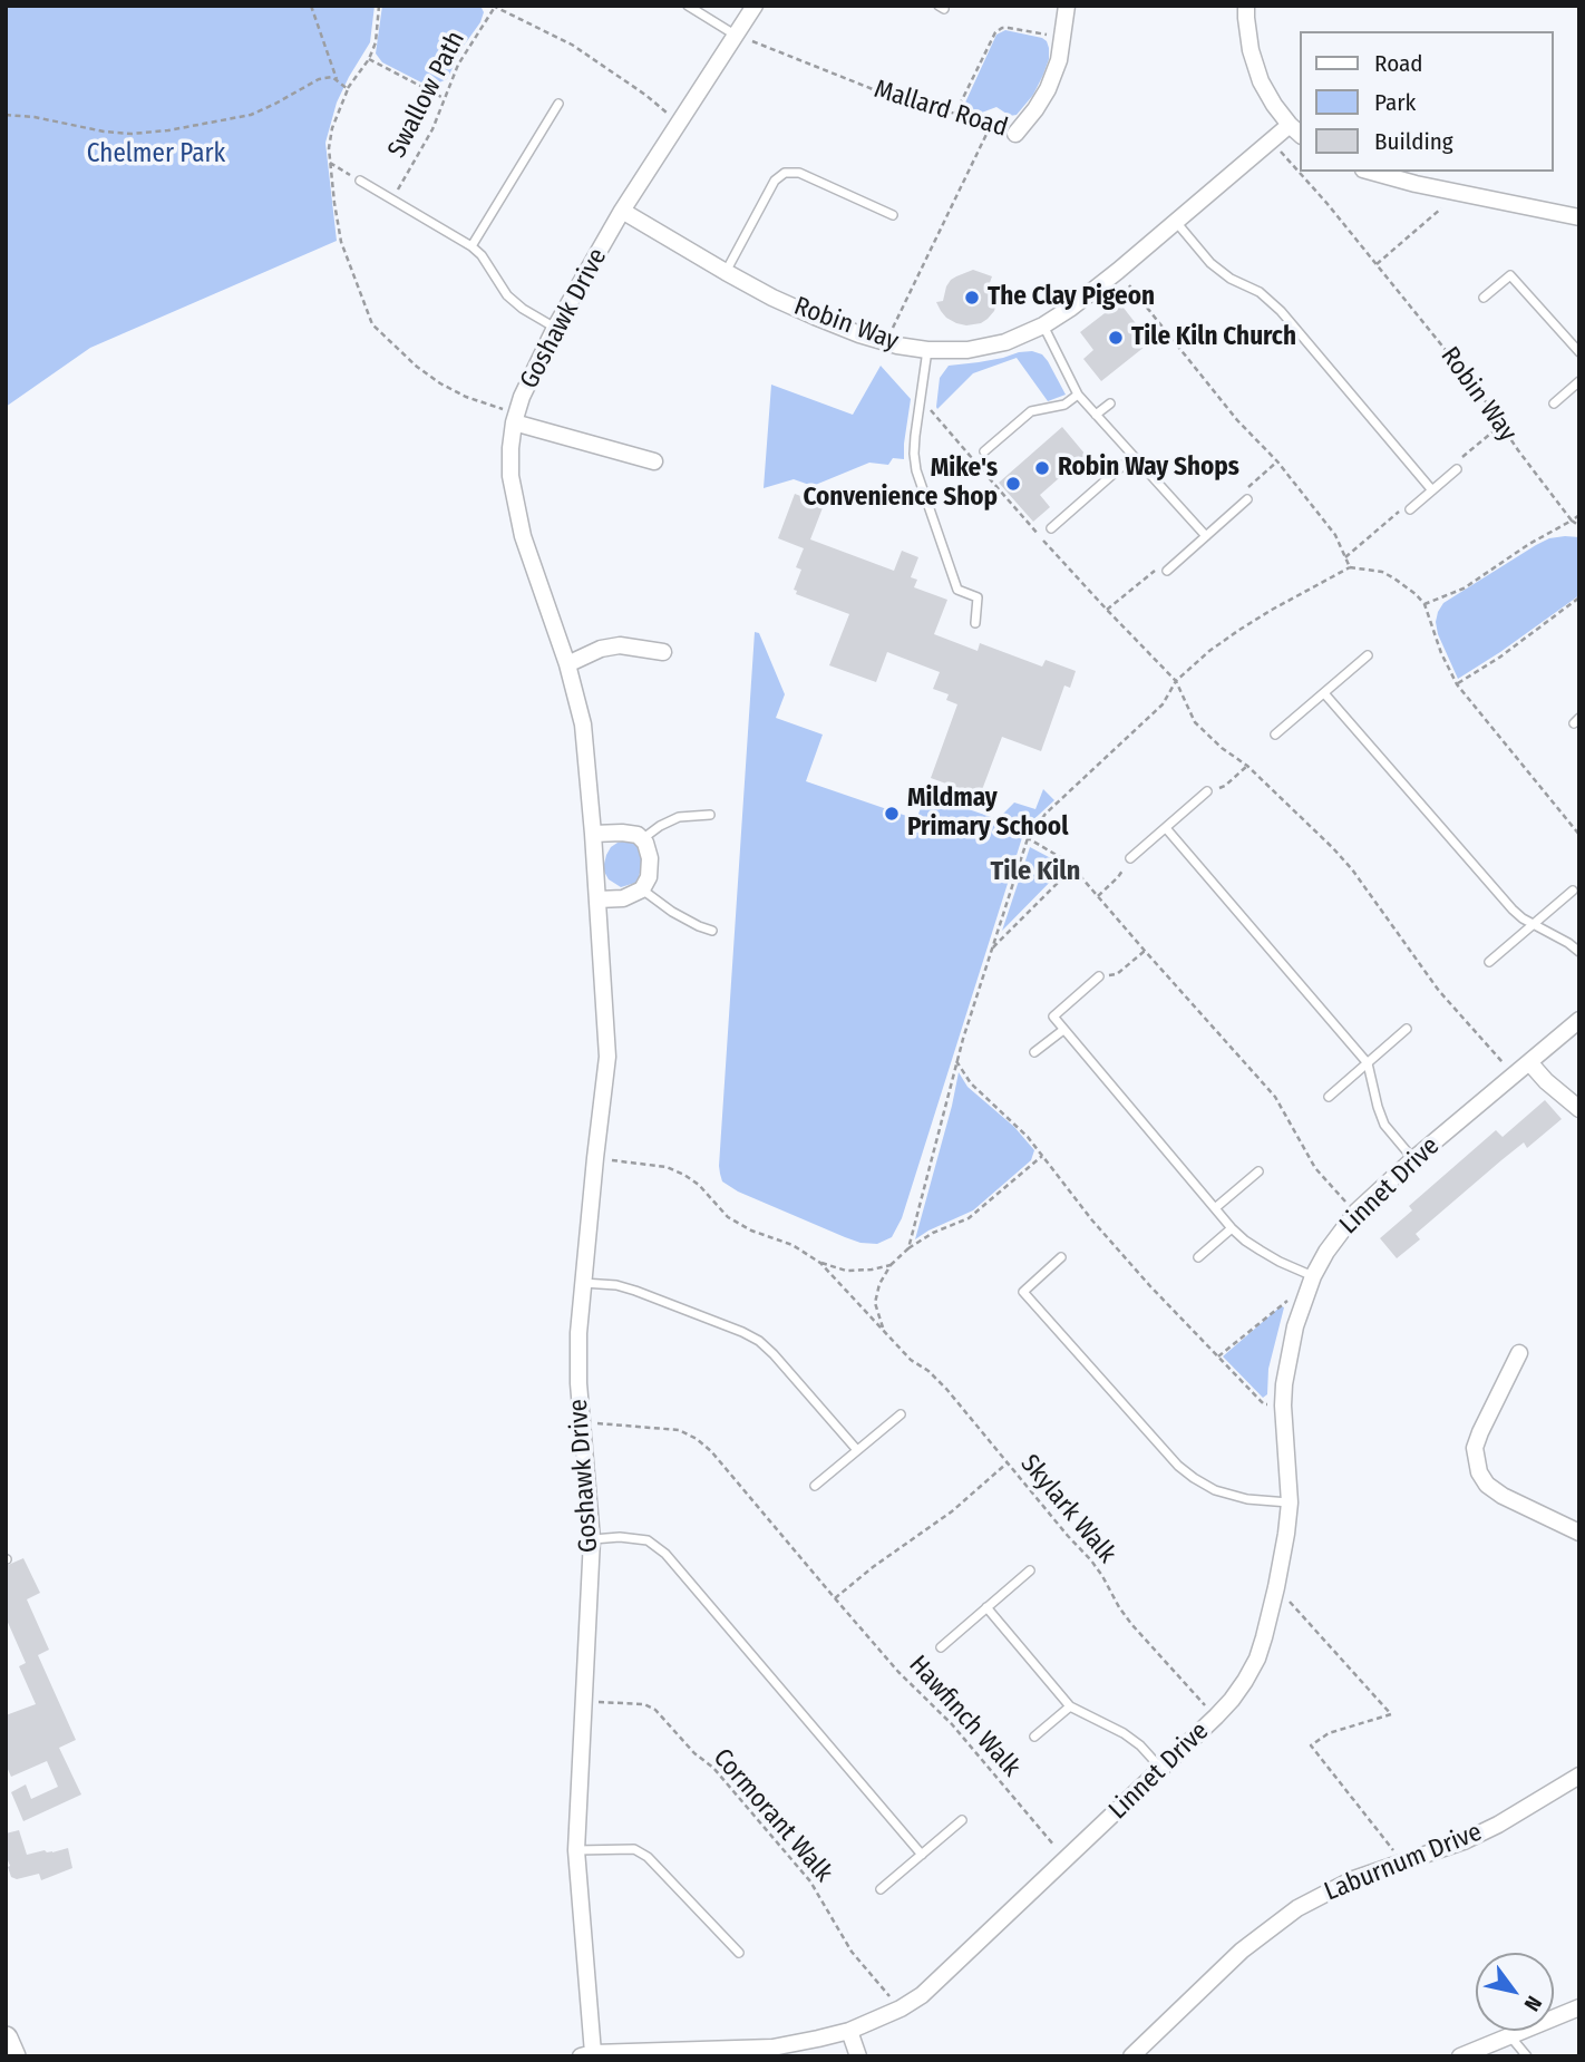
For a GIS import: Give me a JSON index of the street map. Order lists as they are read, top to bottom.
{
  "streets": {
    "street": [
      "Mallard Road",
      "Goshawk Drive",
      "Robin Way",
      "Linnet Drive",
      "Laburnum Drive"
    ],
    "path": [
      "Swallow Path",
      "Skylark Walk",
      "Hawfinch Walk",
      "Cormorant Walk"
    ]
  },
  "crossings": [
    ["Swallow Path", "Goshawk Drive"],
    ["Mallard Road", "Goshawk Drive"],
    ["Goshawk Drive", "Robin Way"],
    ["Goshawk Drive", "Linnet Drive"],
    ["Goshawk Drive", "Skylark Walk"],
    ["Goshawk Drive", "Hawfinch Walk"],
    ["Goshawk Drive", "Cormorant Walk"],
    ["Linnet Drive", "Skylark Walk"],
    ["Linnet Drive", "Hawfinch Walk"],
    ["Linnet Drive", "Cormorant Walk"]
  ],
  "districts": ["Tile Kiln"],
  "parks": ["Chelmer Park"],
  "places": [
    "The Clay Pigeon",
    "Tile Kiln Church",
    "Robin Way Shops",
    "Mike's Convenience Shop",
    "Mildmay Primary School"
  ],
  "legend": ["Road", "Park", "Building"],
  "north": "bottom right"
}
